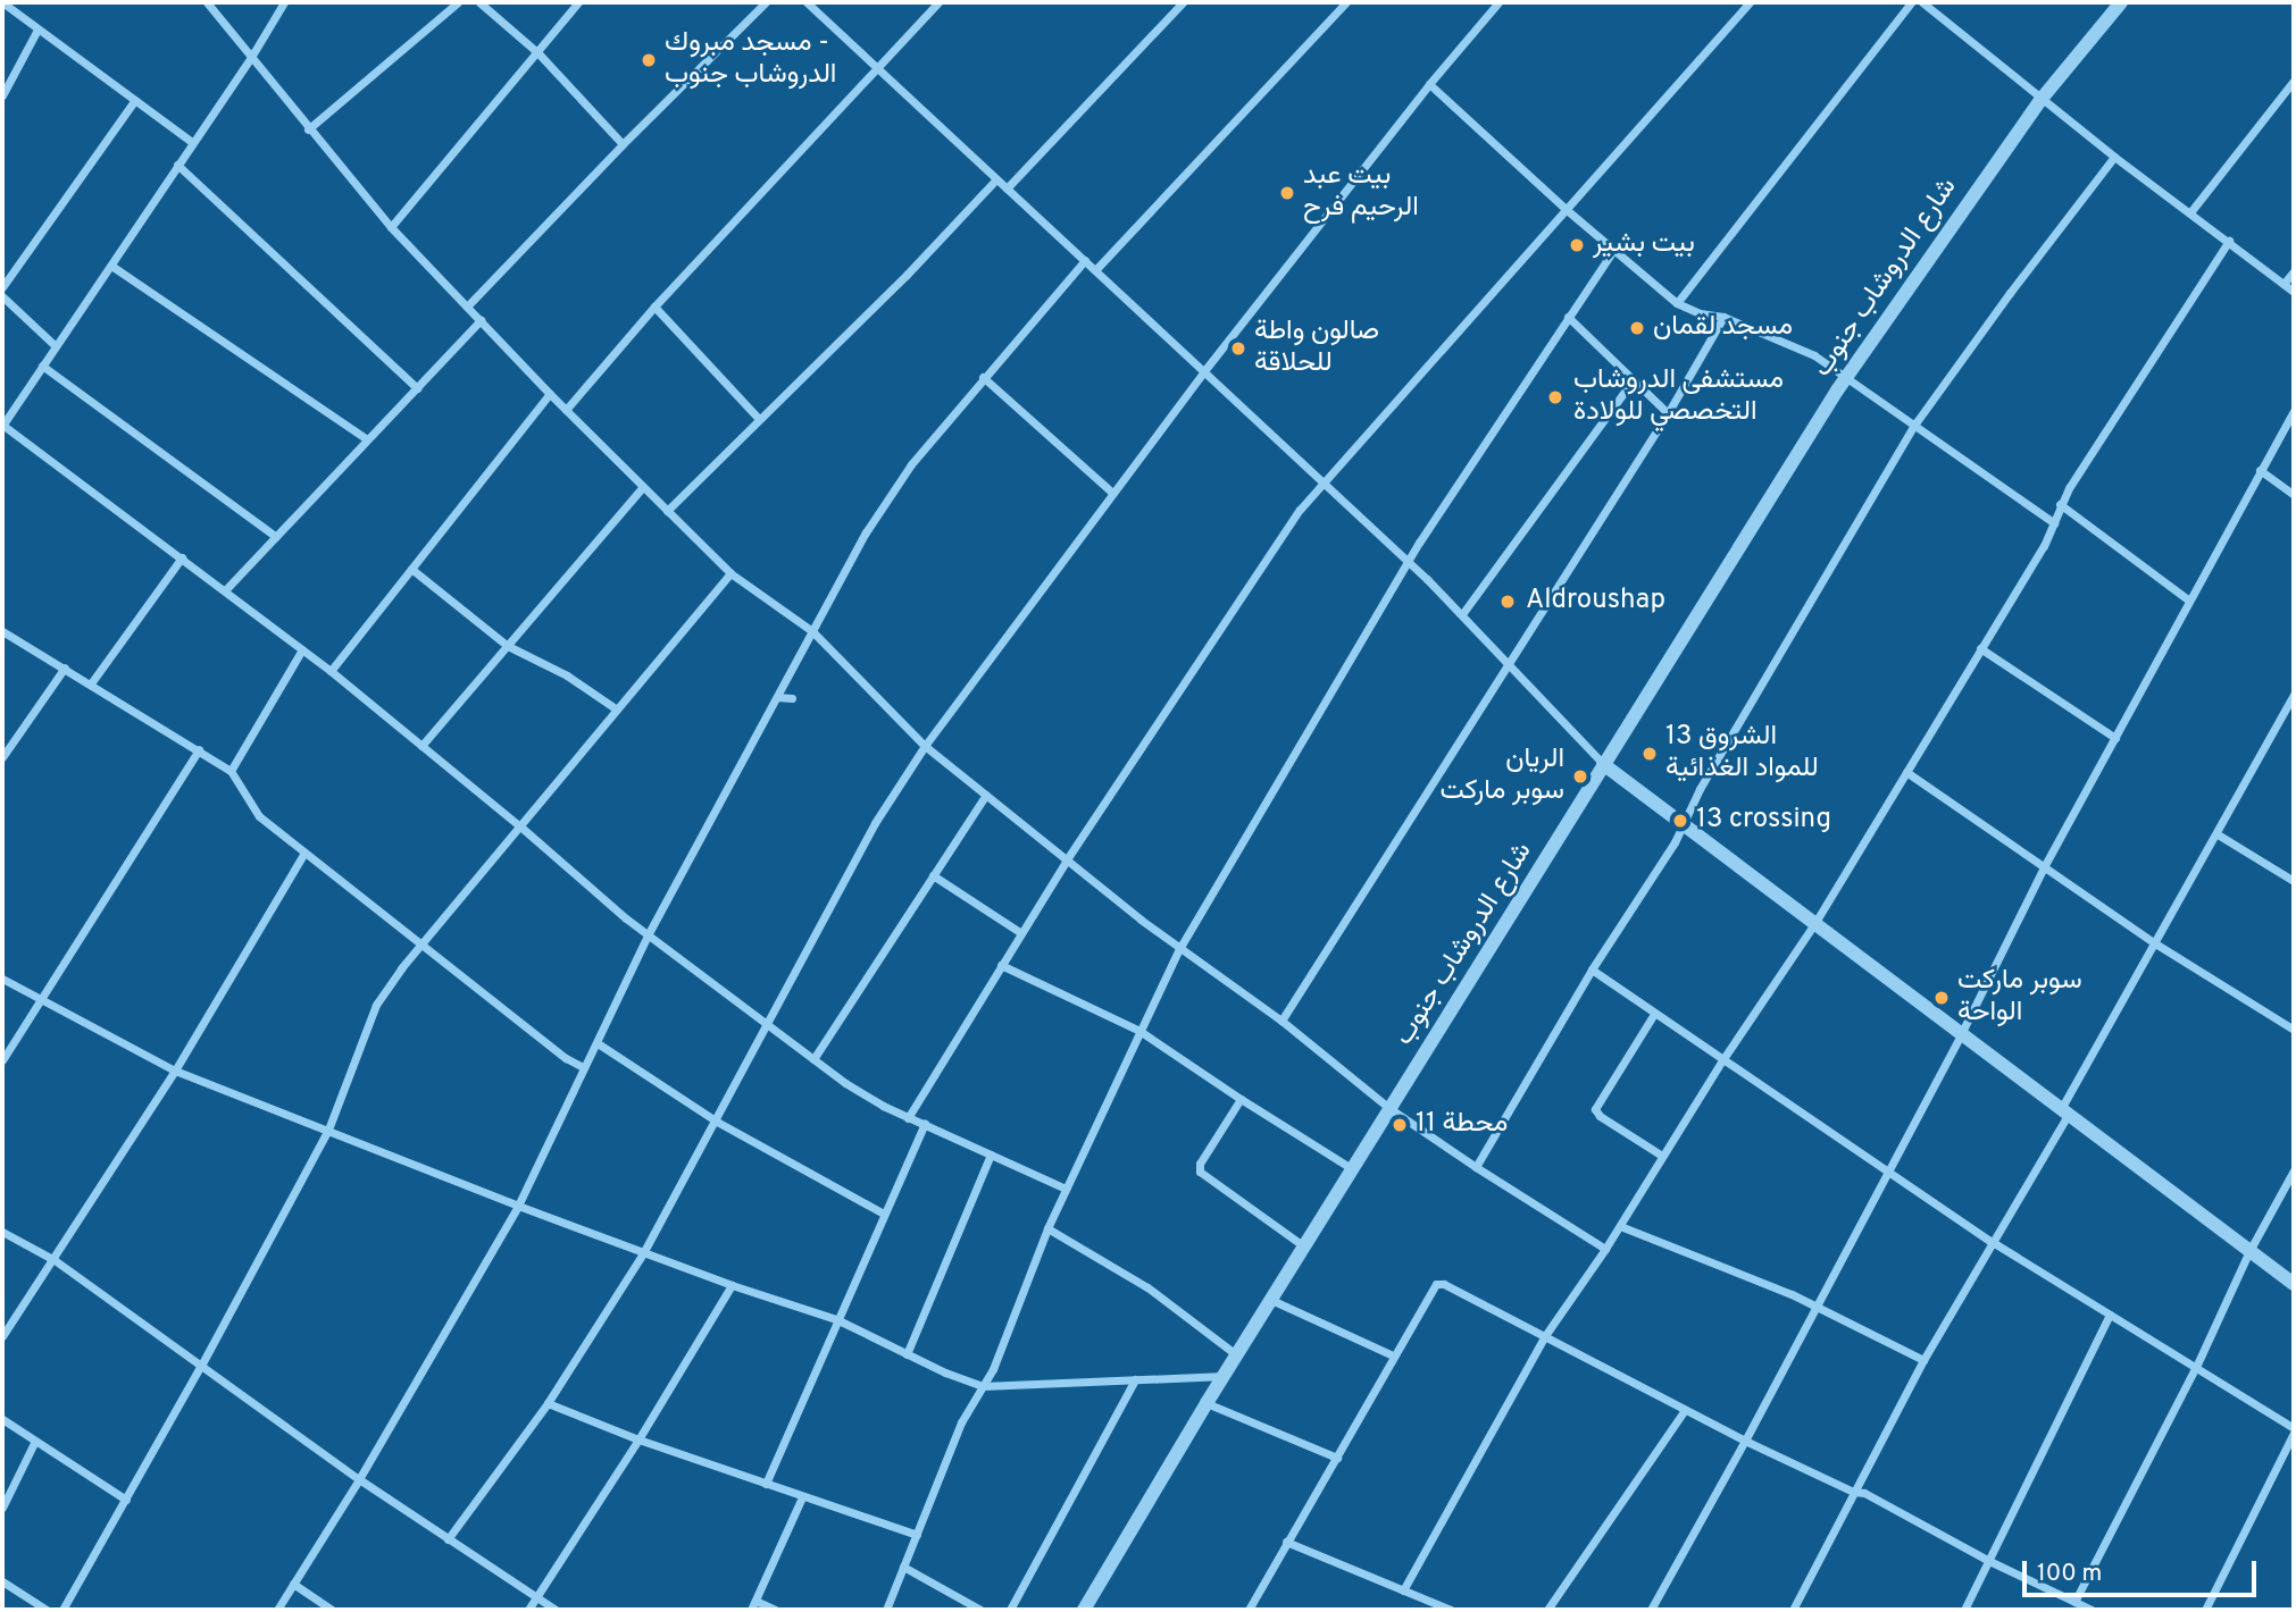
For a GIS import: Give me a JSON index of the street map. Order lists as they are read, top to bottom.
{
  "streets": {
    "street": ["شارع الدروشاب جنوب"]
  },
  "places": [
    "مسجد مبروك - الدروشاب جنوب",
    "بيت عبد الرحيم فرح",
    "بيت بشير",
    "مسجد لقمان",
    "صالون واطة للحلاقة",
    "مستشفى الدروشاب التخصصي للولادة",
    "Aldroushap",
    "الشروق 13 للمواد الغذائية",
    "الريان سوبر ماركت",
    "13 crossing",
    "سوبر ماركت الواحة",
    "محطة 11"
  ],
  "scale_bar": "100 m"
}
